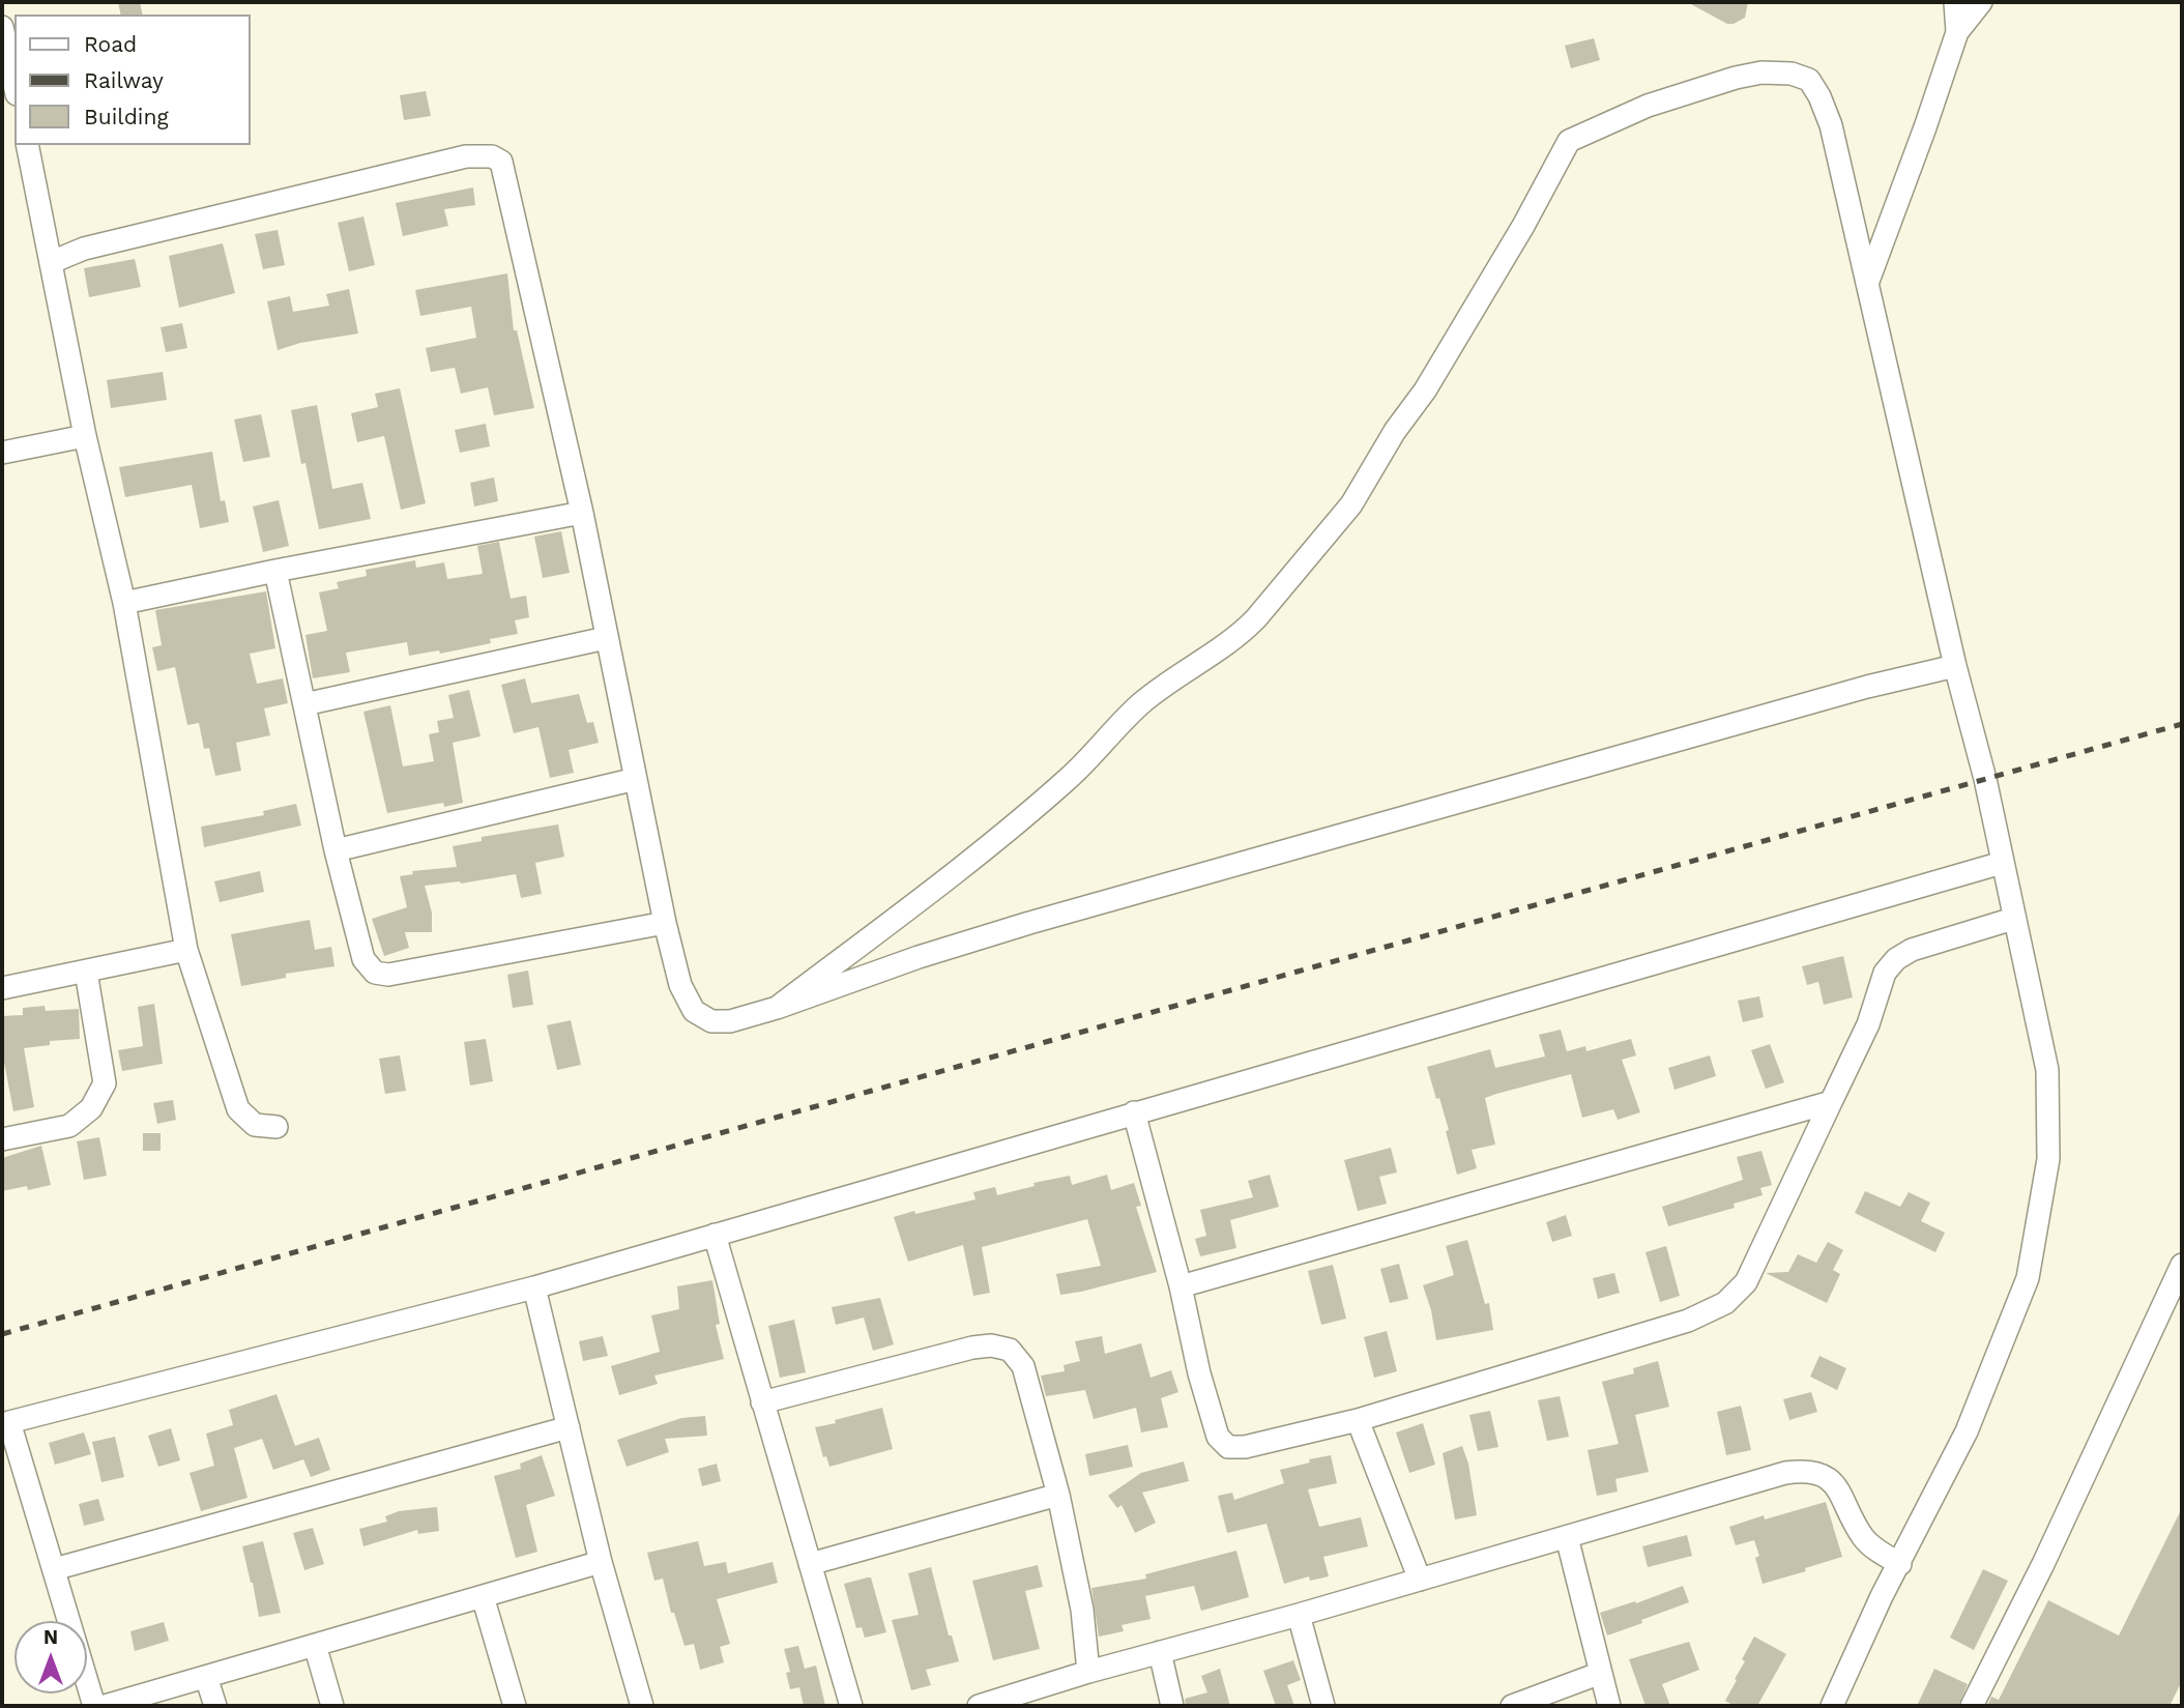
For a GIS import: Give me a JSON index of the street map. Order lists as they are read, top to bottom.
{
  "legend": ["Road", "Railway", "Building"],
  "north": "top"
}
